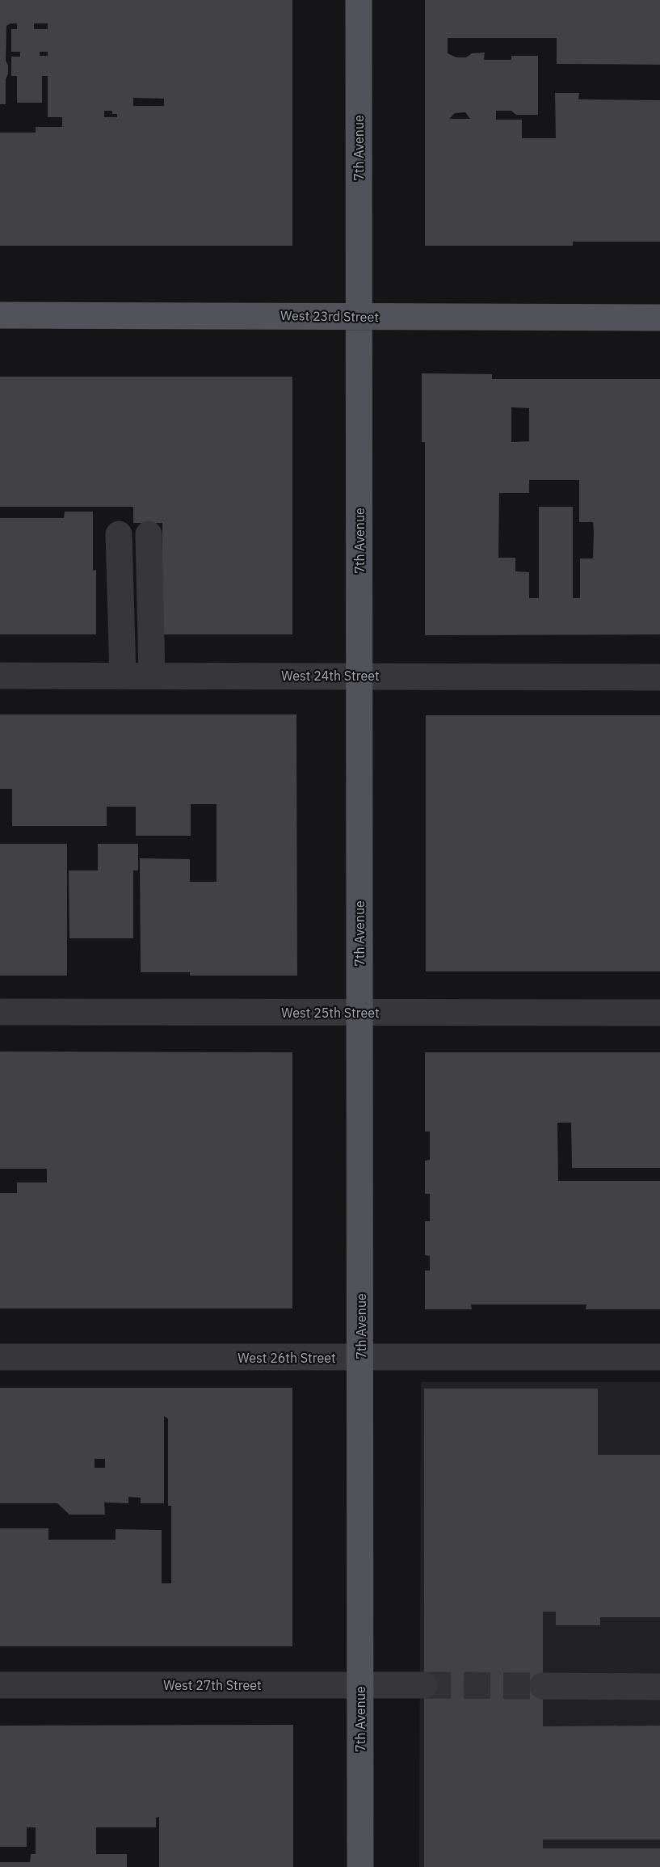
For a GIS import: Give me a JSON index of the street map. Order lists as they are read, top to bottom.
{
  "streets": {
    "main road": ["7th Avenue", "West 23rd Street"],
    "street": [
      "West 24th Street",
      "West 25th Street",
      "West 26th Street",
      "West 27th Street"
    ]
  },
  "crossings": [
    ["7th Avenue", "West 23rd Street"],
    ["7th Avenue", "West 24th Street"],
    ["7th Avenue", "West 25th Street"],
    ["7th Avenue", "West 26th Street"],
    ["7th Avenue", "West 27th Street"]
  ]
}
